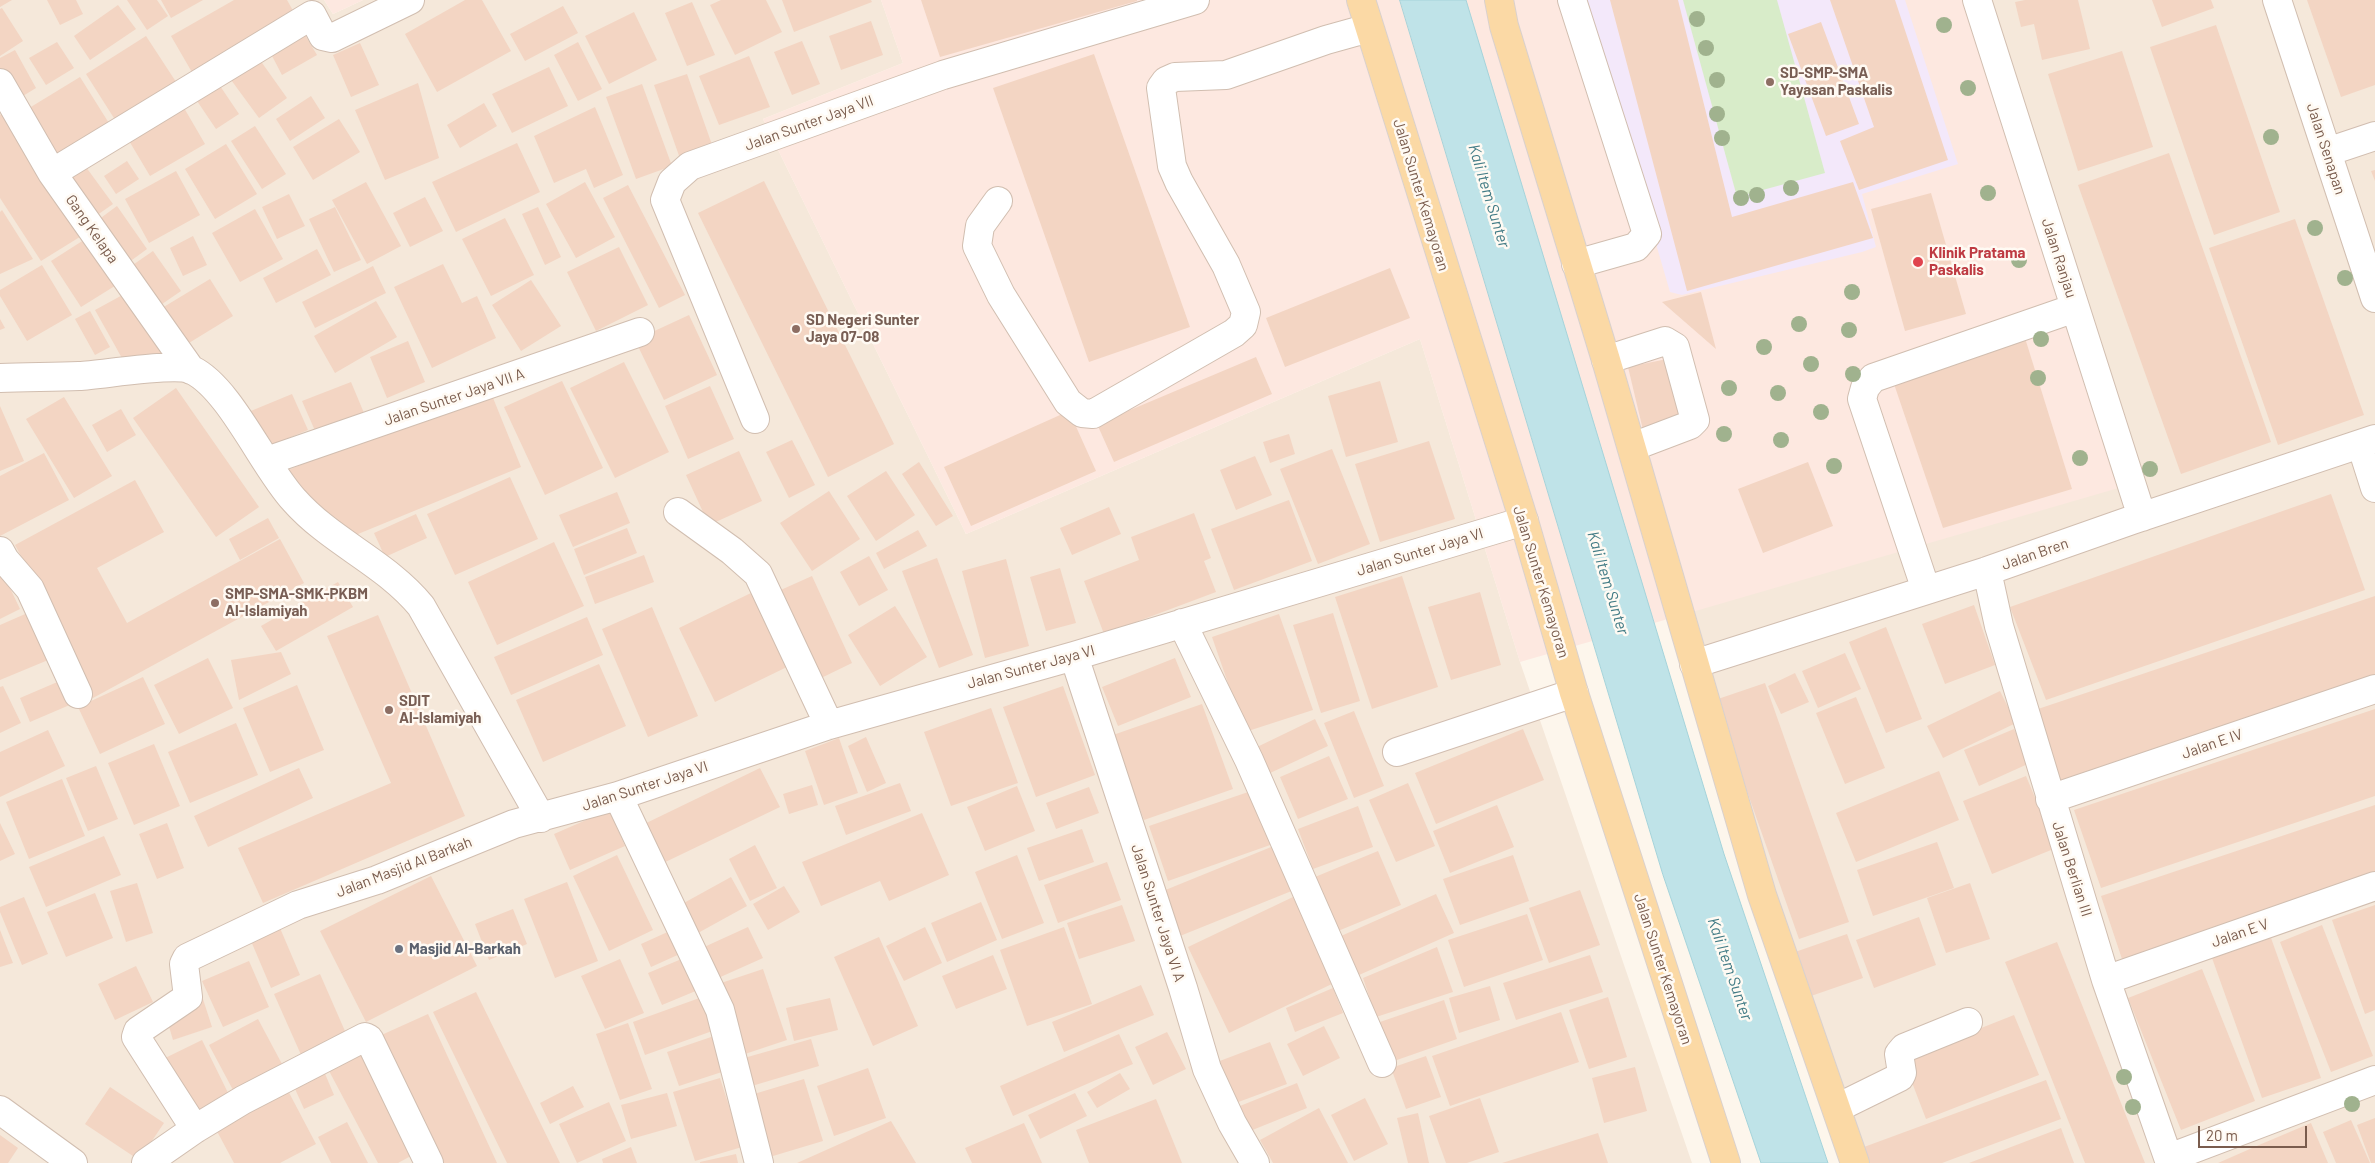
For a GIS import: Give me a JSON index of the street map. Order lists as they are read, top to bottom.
{
  "streets": {
    "main road": ["Jalan Sunter Kemayoran"],
    "street": [
      "Jalan Sunter Jaya VII",
      "Jalan Senapan",
      "Gang Kelapa",
      "Jalan Ranjau",
      "Jalan Sunter Jaya VII A",
      "Jalan Sunter Jaya VI",
      "Jalan Bren",
      "Jalan E IV",
      "Jalan Masjid Al Barkah",
      "Jalan Berlian III",
      "Jalan Sunter Jaya VI A",
      "Jalan E V"
    ]
  },
  "crossings": [
    ["Jalan Sunter Kemayoran", "Jalan Sunter Jaya VI"],
    ["Jalan Ranjau", "Jalan Bren"],
    ["Jalan Sunter Jaya VI", "Jalan Masjid Al Barkah"],
    ["Jalan Sunter Jaya VI", "Jalan Sunter Jaya VI A"],
    ["Jalan Bren", "Jalan Berlian III"],
    ["Jalan E IV", "Jalan Berlian III"],
    ["Jalan Berlian III", "Jalan E V"]
  ],
  "water": ["Kali Item Sunter"],
  "places": [
    "SD-SMP-SMA Yayasan Paskalis",
    "Klinik Pratama Paskalis",
    "SD Negeri Sunter Jaya 07-08",
    "SMP-SMA-SMK-PKBM Al-Islamiyah",
    "SDIT Al-Islamiyah",
    "Masjid Al-Barkah"
  ],
  "scale_bar": "20 m"
}
